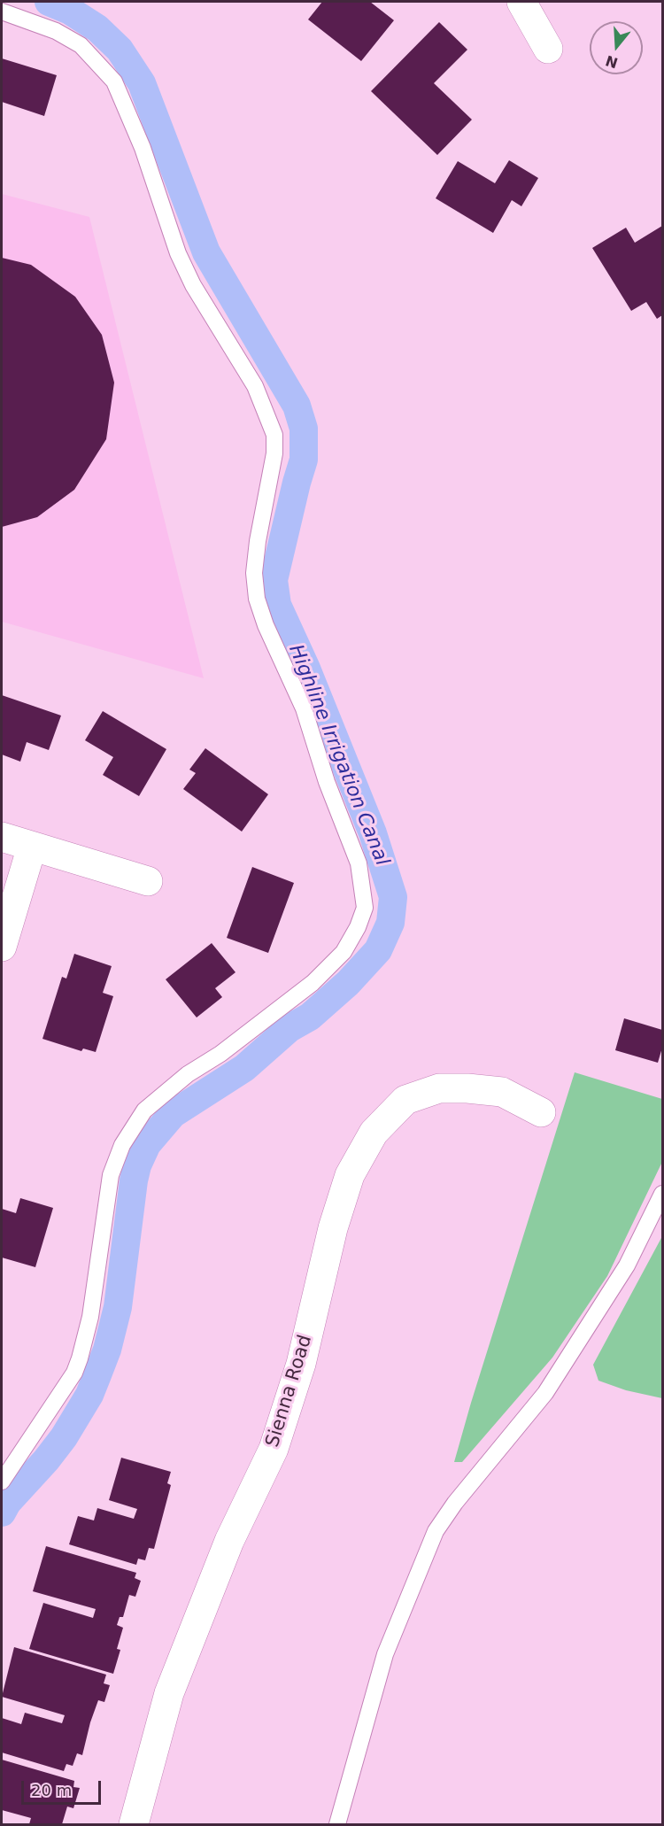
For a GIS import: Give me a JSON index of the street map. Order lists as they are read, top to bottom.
{
  "streets": {
    "street": ["Sienna Road"]
  },
  "water": ["Highline Irrigation Canal"],
  "scale_bar": "20 m",
  "north": "bottom"
}
